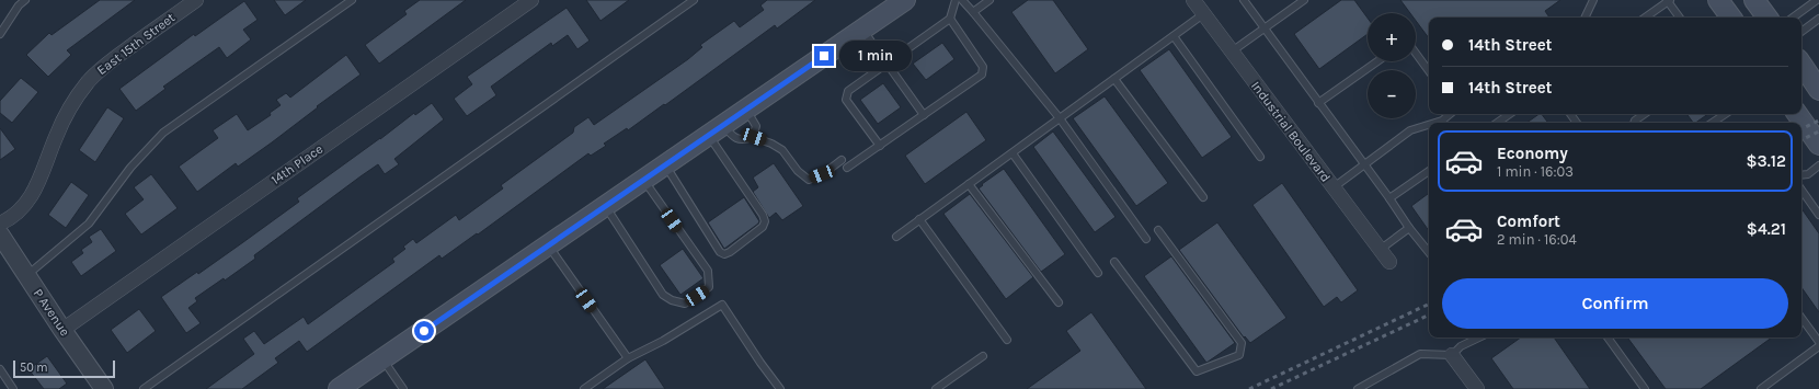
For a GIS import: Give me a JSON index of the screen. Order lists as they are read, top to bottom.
{
  "streets": {
    "street": [
      "East 15th Street",
      "Industrial Boulevard",
      "14th Place",
      "P Avenue"
    ]
  },
  "crossings": [
    ["14th Place", "P Avenue"]
  ],
  "scale_bar": "50 m",
  "page": {
    "map_buttons": ["+", "−"],
    "banner": ["14th Street", "14th Street"],
    "bubble": "1 min",
    "list": [
      {
        "name": "Economy",
        "note": "1 min · 16:03",
        "value": "$3.12"
      },
      {
        "name": "Comfort",
        "note": "2 min · 16:04",
        "value": "$4.21"
      }
    ],
    "buttons": "Confirm",
    "scale": "50 m"
  }
}
